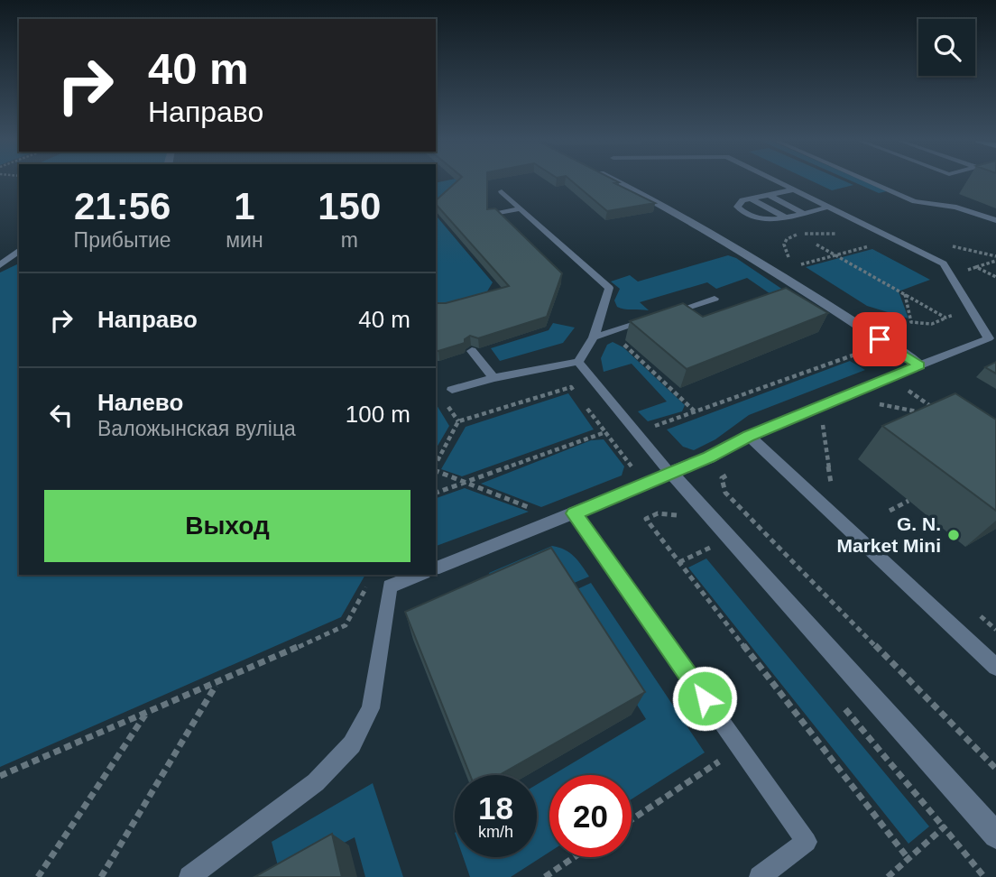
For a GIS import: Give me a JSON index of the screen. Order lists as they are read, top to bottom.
{
  "places": ["G. N. Market Mini"],
  "page": {
    "turn": ["40 m", "Направо"],
    "eta": [
      "21:56",
      "Прибытие",
      "1",
      "мин",
      "150",
      "m"
    ],
    "list": [
      {
        "name": "Направо",
        "value": "40 m"
      },
      {
        "name": "Налево",
        "note": "Валожынская вуліца",
        "value": "100 m"
      }
    ],
    "buttons": "Выход",
    "speed": "18 km/h",
    "limit": "20"
  }
}
